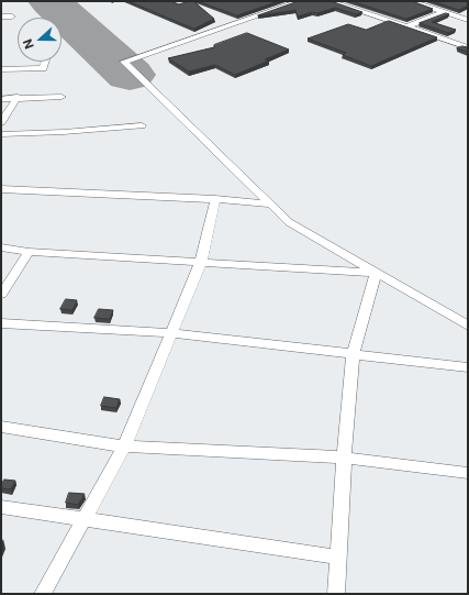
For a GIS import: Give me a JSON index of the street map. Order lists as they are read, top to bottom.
{
  "north": "left"
}
